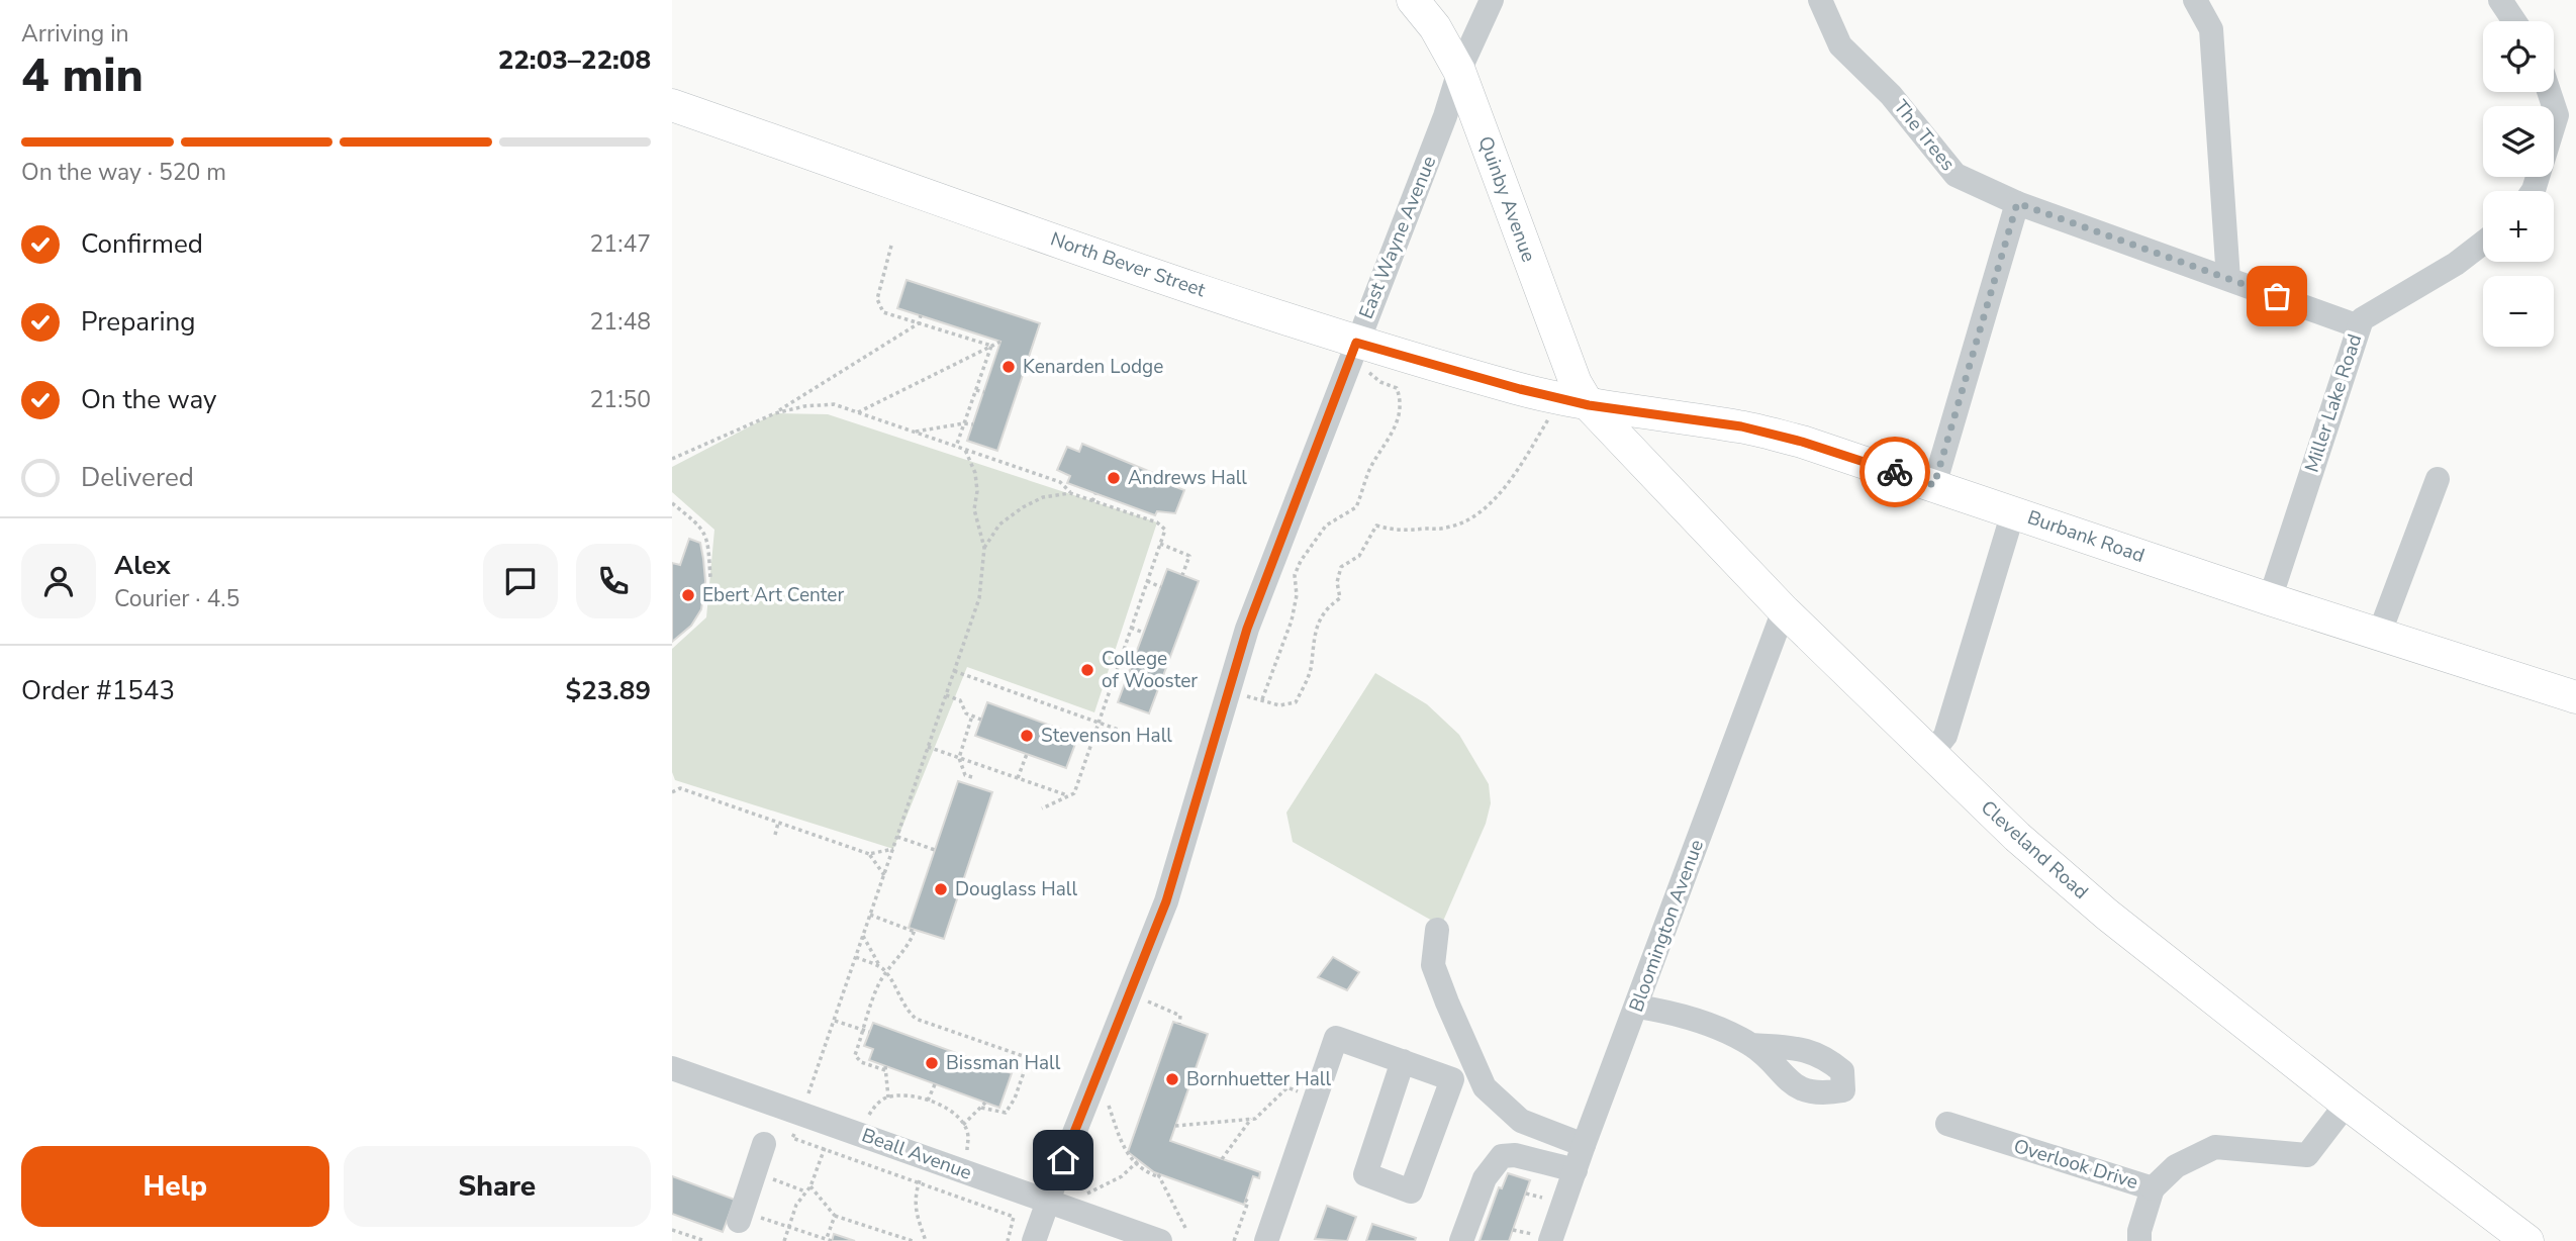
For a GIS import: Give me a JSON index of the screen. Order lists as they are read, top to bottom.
{
  "streets": {
    "main road": [
      "Quinby Avenue",
      "North Bever Street",
      "Burbank Road",
      "Cleveland Road"
    ],
    "street": [
      "The Trees",
      "East Wayne Avenue",
      "Miller Lake Road",
      "Bloomington Avenue",
      "Beall Avenue",
      "Overlook Drive"
    ]
  },
  "crossings": [
    ["The Trees", "Miller Lake Road"],
    ["Quinby Avenue", "East Wayne Avenue"],
    ["Quinby Avenue", "North Bever Street"],
    ["Quinby Avenue", "Burbank Road"],
    ["Quinby Avenue", "Cleveland Road"],
    ["East Wayne Avenue", "North Bever Street"],
    ["East Wayne Avenue", "Beall Avenue"],
    ["North Bever Street", "Burbank Road"],
    ["North Bever Street", "Cleveland Road"],
    ["Miller Lake Road", "Burbank Road"],
    ["Burbank Road", "Cleveland Road"],
    ["Cleveland Road", "Bloomington Avenue"]
  ],
  "places": [
    "Kenarden Lodge",
    "Andrews Hall",
    "Ebert Art Center",
    "College of Wooster",
    "Stevenson Hall",
    "Douglass Hall",
    "Bissman Hall",
    "Bornhuetter Hall"
  ],
  "page": {
    "heading": ["4 min", "Arriving in", "22:03–22:08"],
    "panel": [
      "Alex",
      "Courier · 4.5",
      "Order #1543",
      "$23.89"
    ],
    "map_buttons": ["+", "−"],
    "bar": "On the way · 520 m",
    "list": [
      ["Confirmed", "21:47"],
      ["Preparing", "21:48"],
      ["On the way", "21:50"],
      "Delivered"
    ],
    "buttons": ["Help", "Share"]
  }
}
